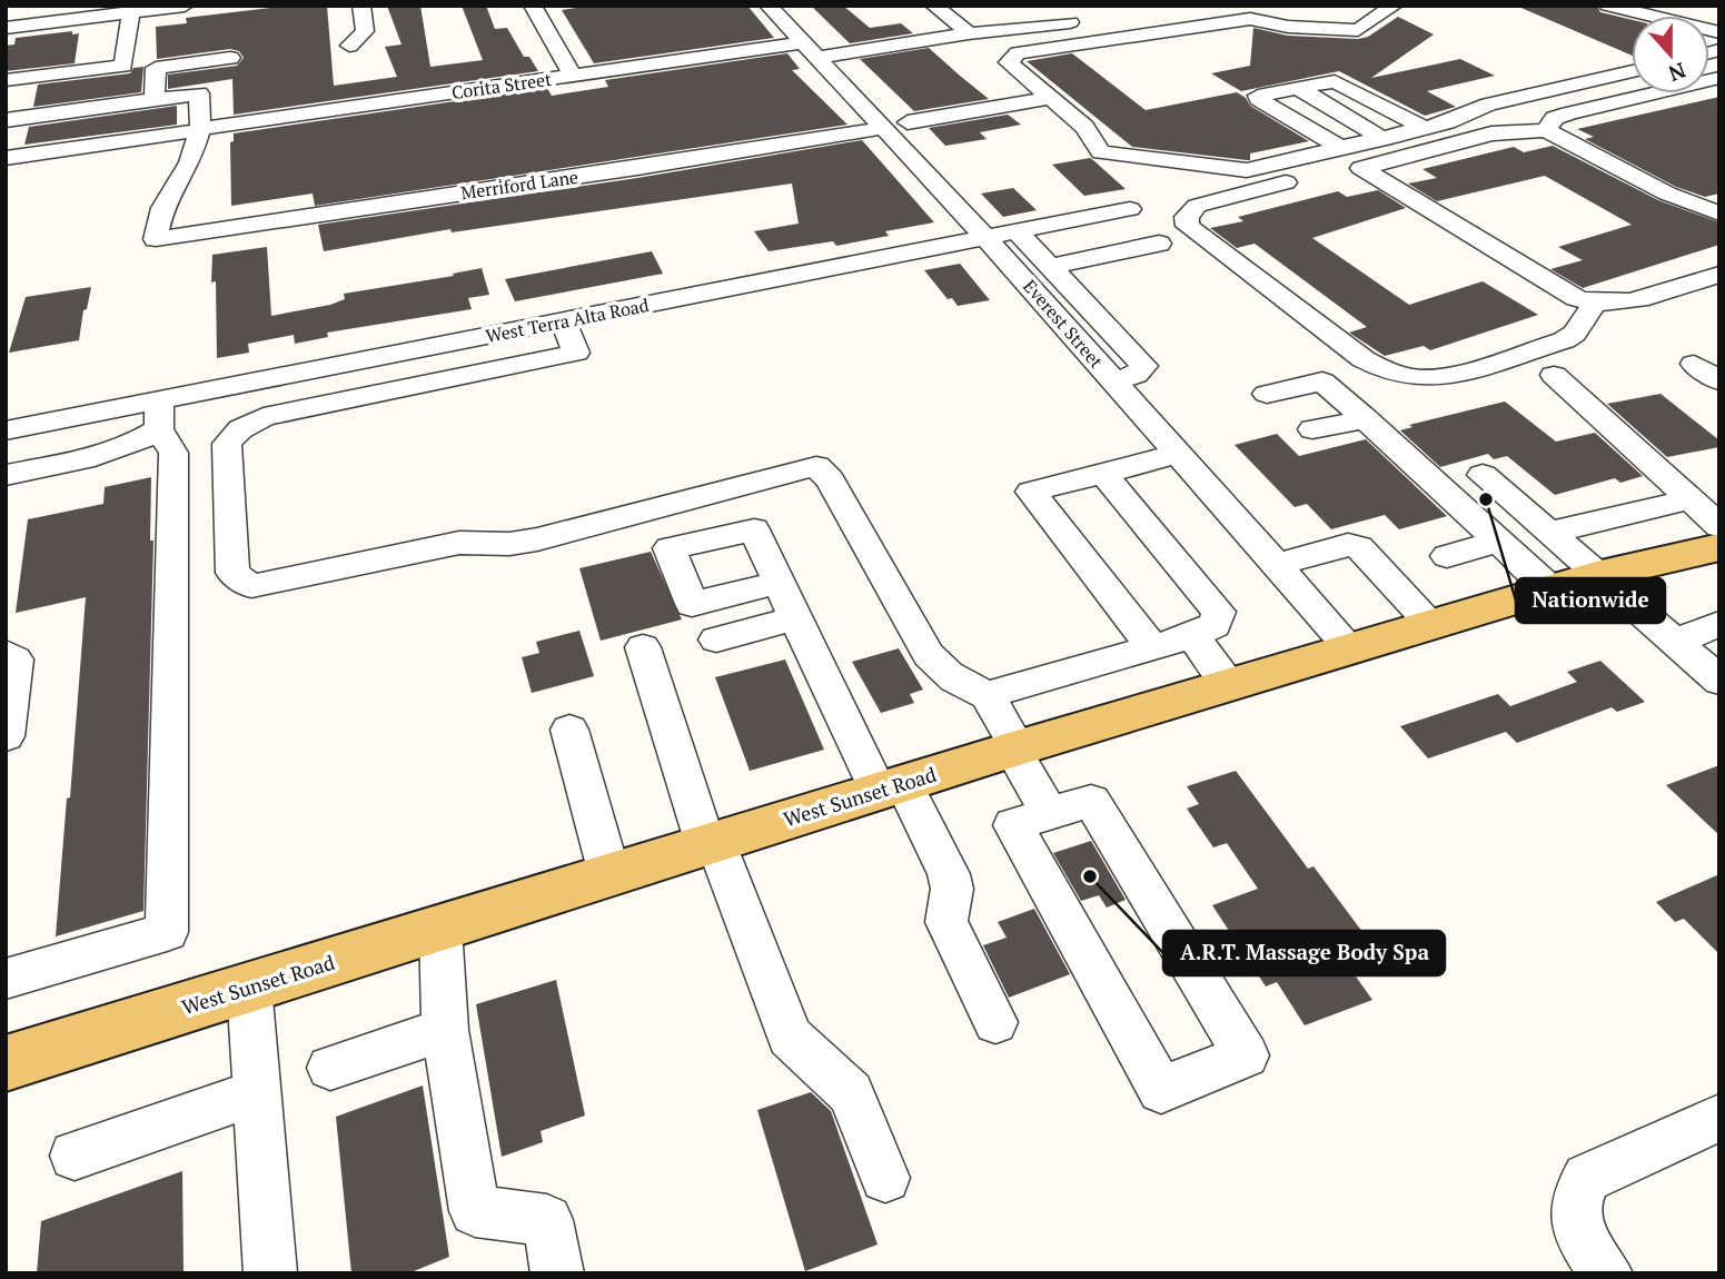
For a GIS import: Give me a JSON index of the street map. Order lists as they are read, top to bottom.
{
  "streets": {
    "main road": ["West Sunset Road"],
    "street": [
      "Corita Street",
      "Merriford Lane",
      "West Terra Alta Road",
      "Everest Street"
    ]
  },
  "crossings": [
    ["Corita Street", "Merriford Lane"],
    ["Corita Street", "Everest Street"],
    ["Merriford Lane", "Everest Street"],
    ["West Terra Alta Road", "Everest Street"],
    ["Everest Street", "West Sunset Road"]
  ],
  "places": ["Nationwide", "A.R.T. Massage Body Spa"],
  "north": "bottom"
}
